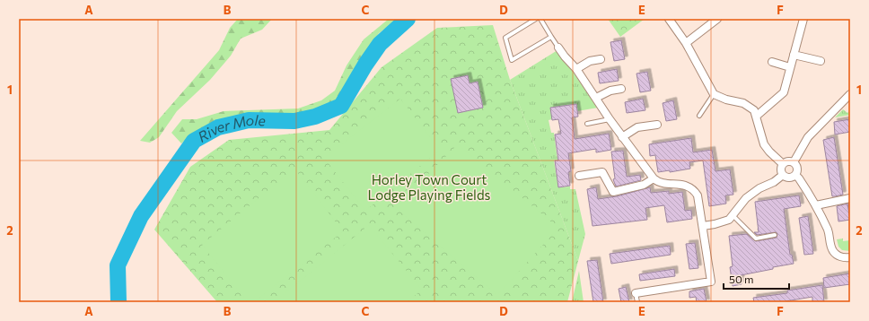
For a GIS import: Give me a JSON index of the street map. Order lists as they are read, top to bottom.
{
  "water": ["River Mole"],
  "parks": ["Horley Town Court Lodge Playing Fields"],
  "scale_bar": "50 m",
  "grid": {
    "columns": [
      "A",
      "B",
      "C",
      "D",
      "E",
      "F"
    ],
    "rows": ["1", "2"]
  }
}
